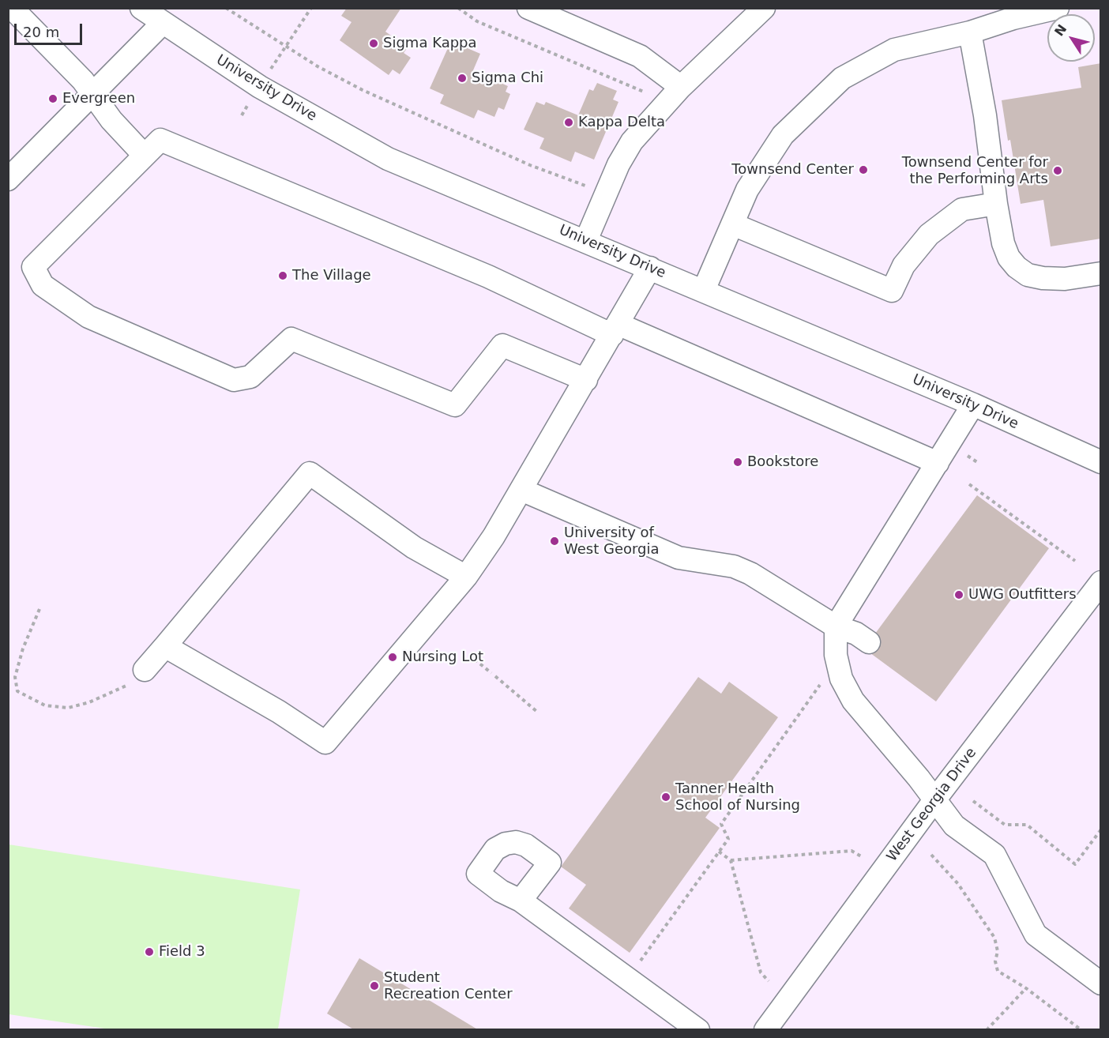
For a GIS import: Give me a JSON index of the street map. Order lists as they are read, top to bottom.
{
  "streets": {
    "street": ["University Drive", "West Georgia Drive"]
  },
  "places": [
    "Sigma Kappa",
    "Sigma Chi",
    "Evergreen",
    "Kappa Delta",
    "Townsend Center",
    "Townsend Center for the Performing Arts",
    "The Village",
    "Bookstore",
    "University of West Georgia",
    "UWG Outfitters",
    "Nursing Lot",
    "Tanner Health School of Nursing",
    "Field 3",
    "Student Recreation Center"
  ],
  "scale_bar": "20 m",
  "north": "top left"
}
